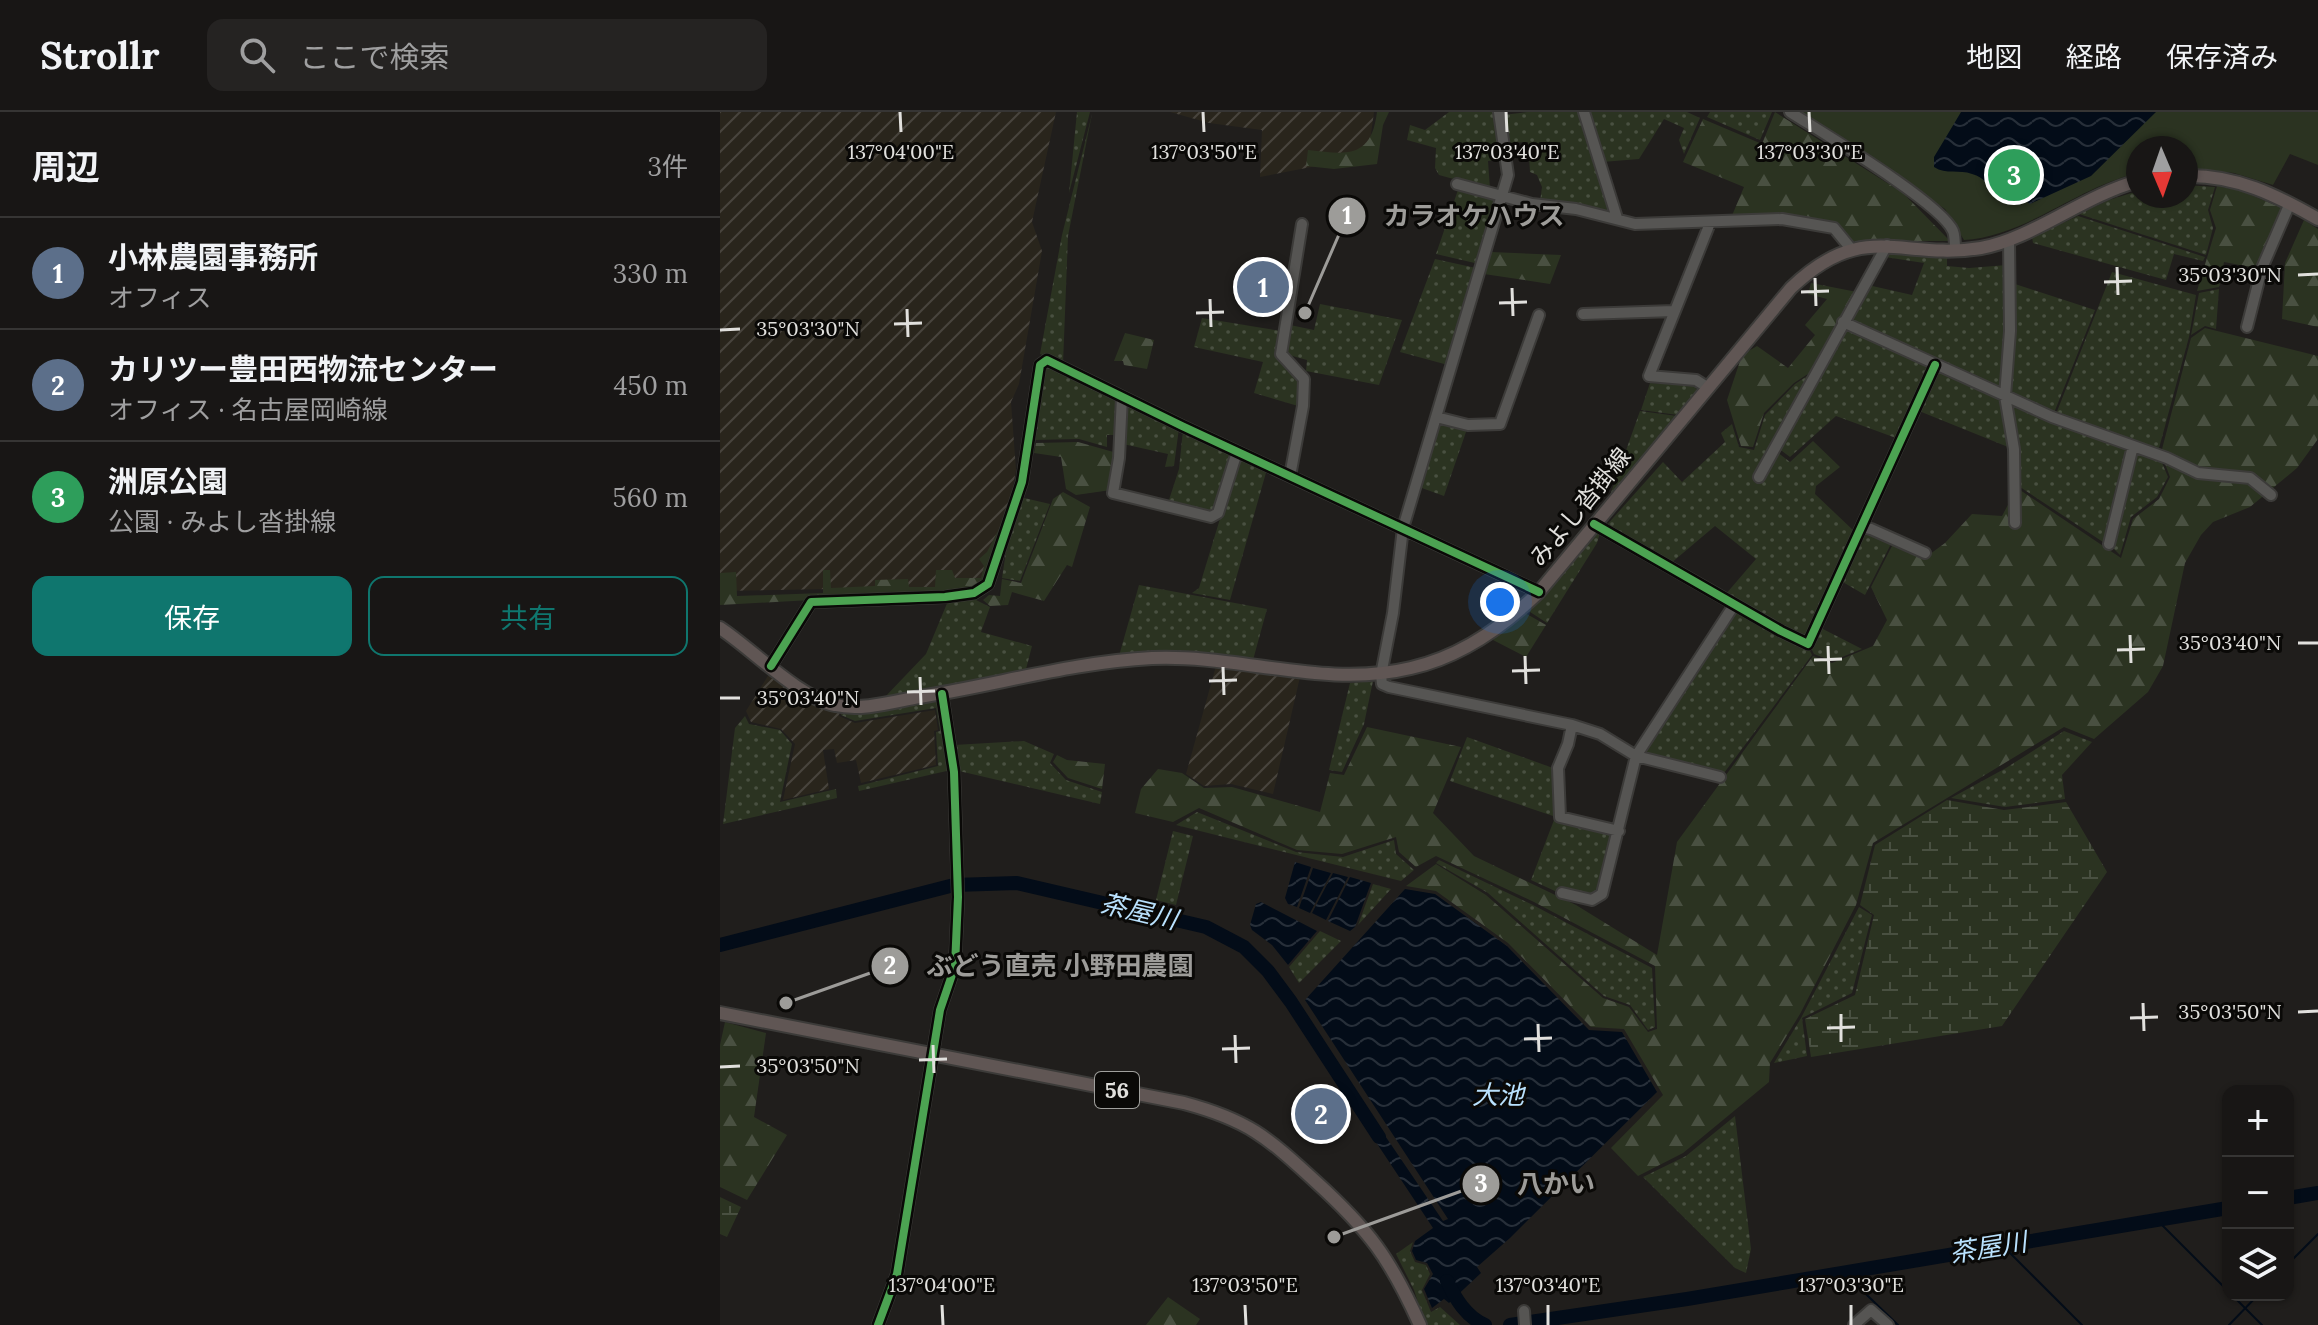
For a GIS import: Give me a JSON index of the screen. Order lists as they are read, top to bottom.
{
  "streets": {
    "main road": ["みよし沓掛線", "56"]
  },
  "water": ["茶屋川", "大池"],
  "places": ["カラオケハウス", "ぶどう直売 小野田農園", "八かい"],
  "north": "bottom",
  "page": {
    "header": "Strollr",
    "search": "ここで検索",
    "nav": ["地図", "経路", "保存済み"],
    "heading": ["周辺", "3件"],
    "pins": ["3", "1", "2"],
    "list": [
      {
        "mark": "1",
        "name": "小林農園事務所",
        "note": "オフィス",
        "value": "330 m"
      },
      {
        "mark": "2",
        "name": "カリツー豊田西物流センター",
        "note": "オフィス · 名古屋岡崎線",
        "value": "450 m"
      },
      {
        "mark": "3",
        "name": "洲原公園",
        "note": "公園 · みよし沓掛線",
        "value": "560 m"
      }
    ],
    "buttons": ["保存", "共有"],
    "map_buttons": ["+", "−"]
  },
  "coordinates": [
    "137°04'00\"E",
    "137°03'50\"E",
    "137°03'40\"E",
    "137°03'30\"E",
    "35°03'30\"N",
    "35°03'40\"N",
    "35°03'50\"N"
  ]
}
